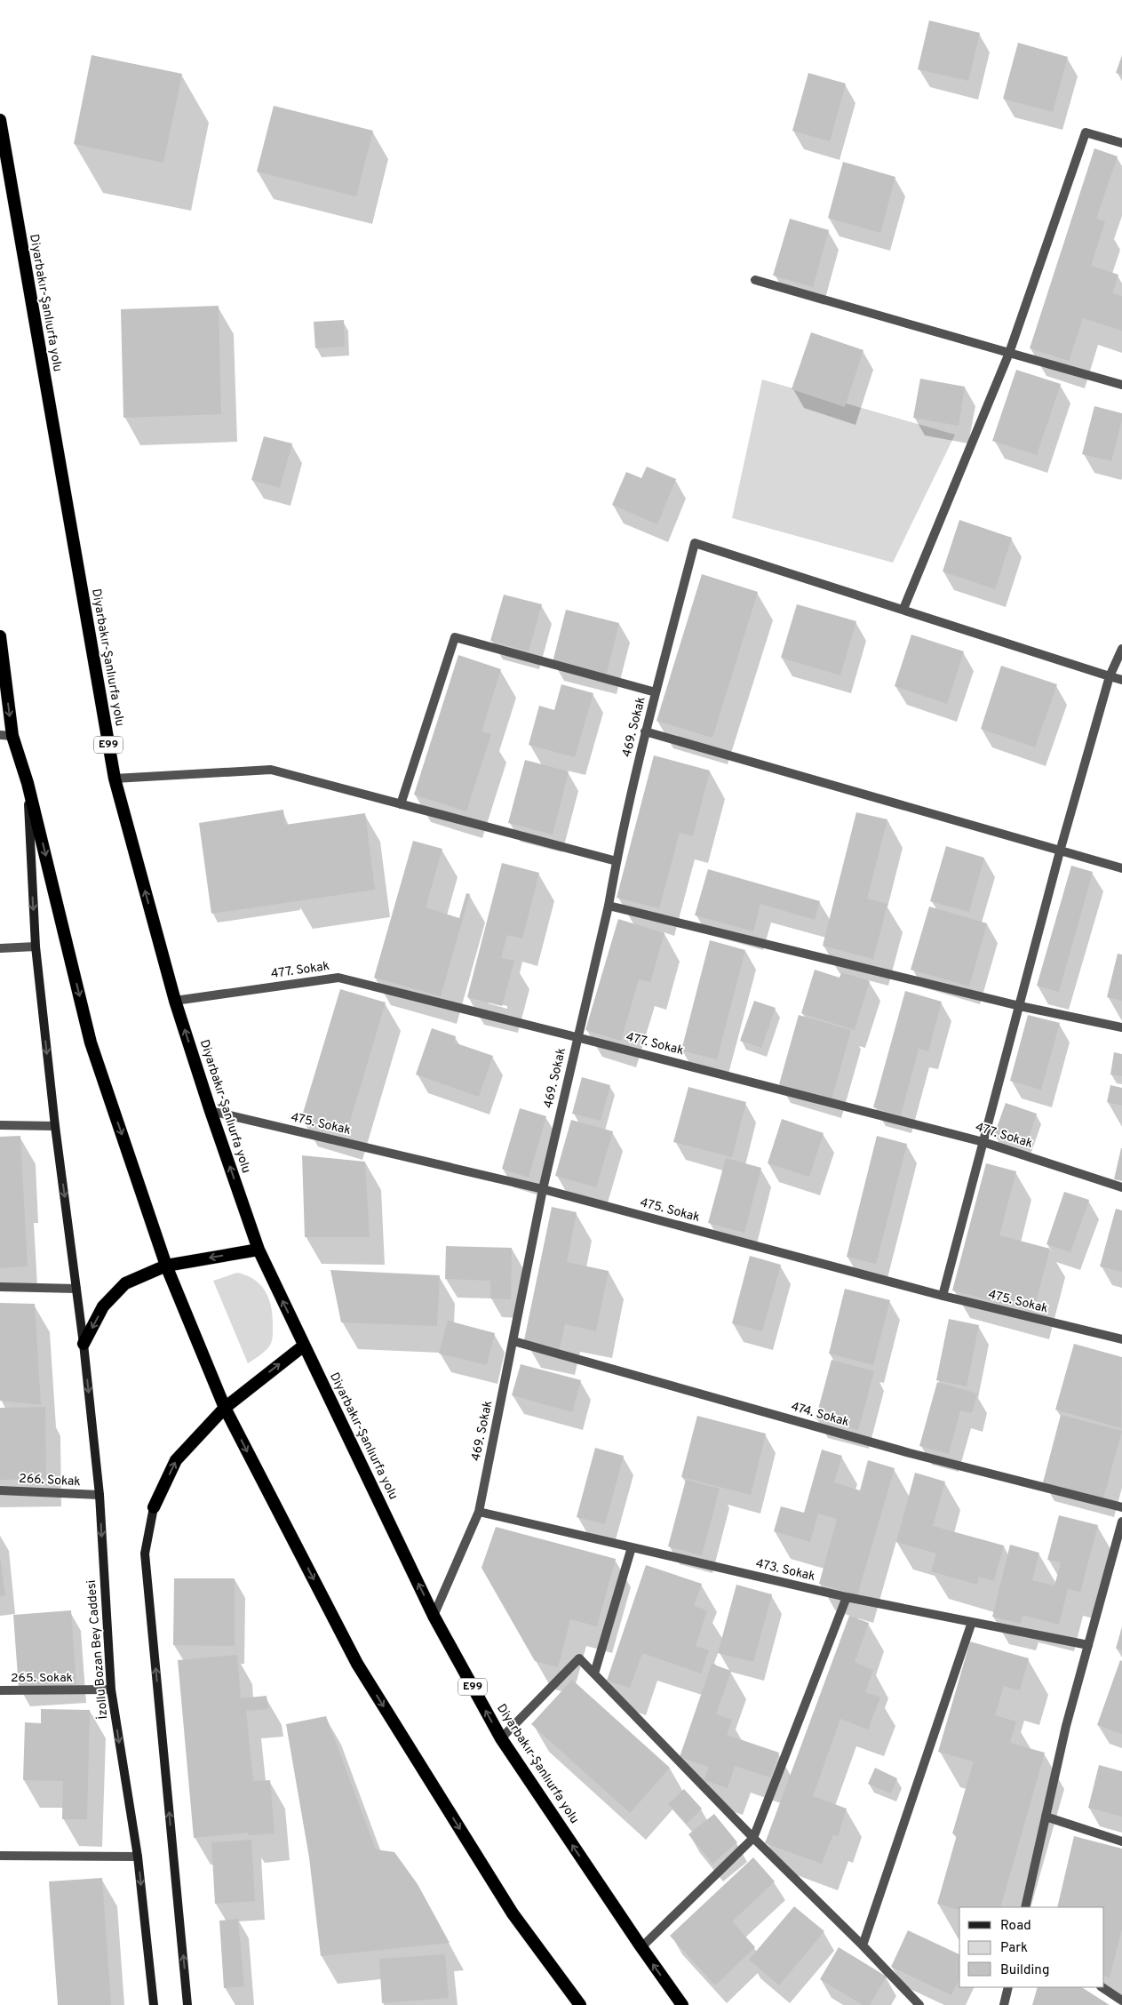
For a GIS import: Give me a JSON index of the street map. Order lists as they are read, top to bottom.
{
  "streets": {
    "highway": ["Diyarbakır-Şanlıurfa yolu", "E99"],
    "main road": ["İzollu Bozan Bey Caddesi"],
    "street": [
      "469. Sokak",
      "477. Sokak",
      "475. Sokak",
      "474. Sokak",
      "266. Sokak",
      "473. Sokak",
      "265. Sokak"
    ]
  },
  "crossings": [
    ["Diyarbakır-Şanlıurfa yolu", "469. Sokak"],
    ["Diyarbakır-Şanlıurfa yolu", "477. Sokak"],
    ["Diyarbakır-Şanlıurfa yolu", "475. Sokak"],
    ["469. Sokak", "477. Sokak"],
    ["469. Sokak", "475. Sokak"],
    ["469. Sokak", "474. Sokak"],
    ["469. Sokak", "473. Sokak"],
    ["266. Sokak", "İzollu Bozan Bey Caddesi"],
    ["İzollu Bozan Bey Caddesi", "265. Sokak"]
  ],
  "legend": ["Road", "Park", "Building"]
}
